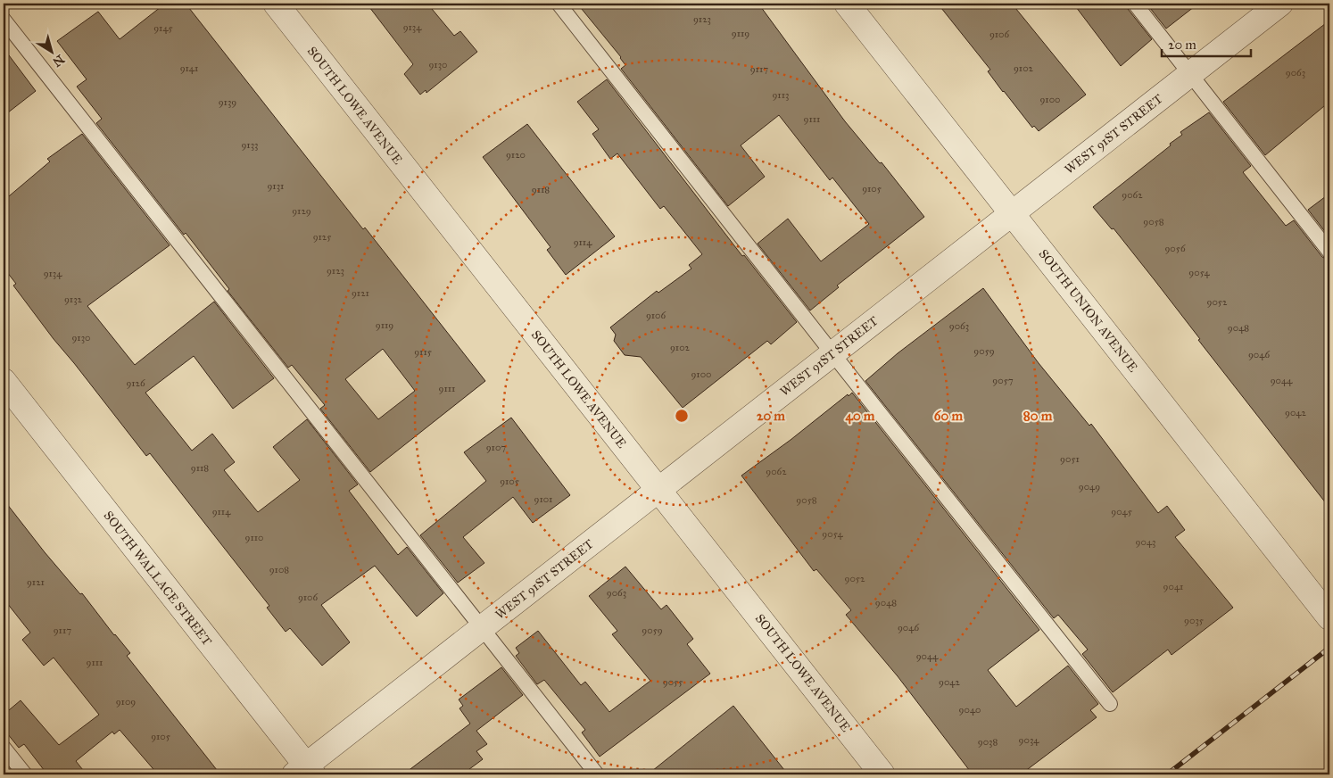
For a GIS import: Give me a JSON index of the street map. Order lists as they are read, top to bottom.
{
  "streets": {
    "street": [
      "SOUTH LOWE AVENUE",
      "WEST 91ST STREET",
      "SOUTH UNION AVENUE",
      "SOUTH WALLACE STREET"
    ]
  },
  "crossings": [
    ["SOUTH LOWE AVENUE", "WEST 91ST STREET"],
    ["WEST 91ST STREET", "SOUTH UNION AVENUE"],
    ["WEST 91ST STREET", "SOUTH WALLACE STREET"]
  ],
  "house_numbers": [
    "9123",
    "9134",
    "9145",
    "9119",
    "9106",
    "9130",
    "9141",
    "9102",
    "9117",
    "9063",
    "9113",
    "9100",
    "9139",
    "9111",
    "9133",
    "9120",
    "9131",
    "9105",
    "9118",
    "9062",
    "9129",
    "9058",
    "9125",
    "9114",
    "9056",
    "9123",
    "9054",
    "9134",
    "9121",
    "9132",
    "9052",
    "9106",
    "9119",
    "9063",
    "9048",
    "9130",
    "9102",
    "9059",
    "9115",
    "9046",
    "9100",
    "9057",
    "9044",
    "9126",
    "9111",
    "9042",
    "9107",
    "9051",
    "9118",
    "9062",
    "9105",
    "9049",
    "9101",
    "9058",
    "9114",
    "9045",
    "9054",
    "9110",
    "9043",
    "9108",
    "9052",
    "9121",
    "9041",
    "9063",
    "9106",
    "9048",
    "9035",
    "9046",
    "9117",
    "9059",
    "9044",
    "9111",
    "9055",
    "9042",
    "9109",
    "9040",
    "9105",
    "9034",
    "9038"
  ],
  "scale_bar": "20 m",
  "north": "bottom right",
  "rings": [
    "20 m",
    "40 m",
    "60 m",
    "80 m"
  ]
}
